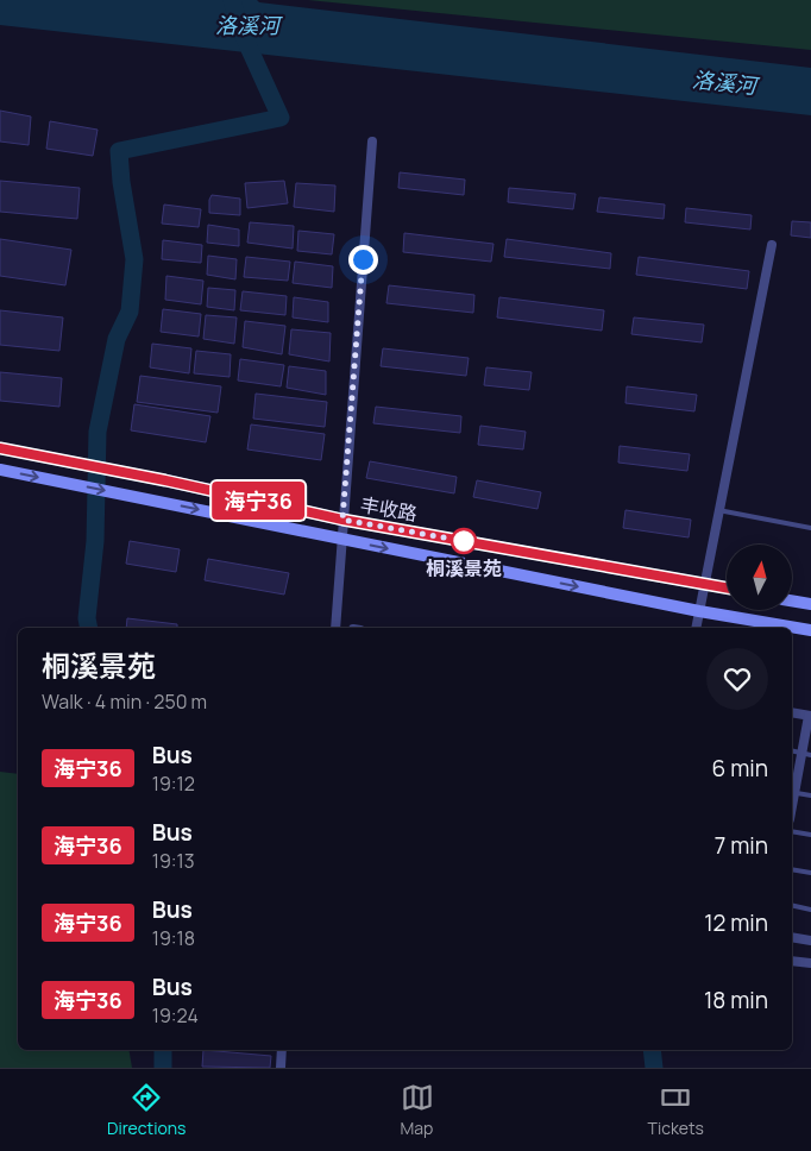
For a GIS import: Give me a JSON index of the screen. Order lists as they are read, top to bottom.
{
  "streets": {
    "main road": ["丰收路"]
  },
  "water": ["洛溪河"],
  "places": ["桐溪景苑"],
  "lines": ["bus line 海宁36"],
  "north": "top",
  "page": {
    "on_map": "海宁36",
    "heading": ["桐溪景苑", "Walk · 4 min · 250 m"],
    "list": [
      {
        "mark": "海宁36",
        "name": "Bus",
        "note": "19:12",
        "value": "6 min"
      },
      {
        "mark": "海宁36",
        "name": "Bus",
        "note": "19:13",
        "value": "7 min"
      },
      {
        "mark": "海宁36",
        "name": "Bus",
        "note": "19:18",
        "value": "12 min"
      },
      {
        "mark": "海宁36",
        "name": "Bus",
        "note": "19:24",
        "value": "18 min"
      }
    ],
    "tabs": ["Directions", "Map", "Tickets"]
  }
}
